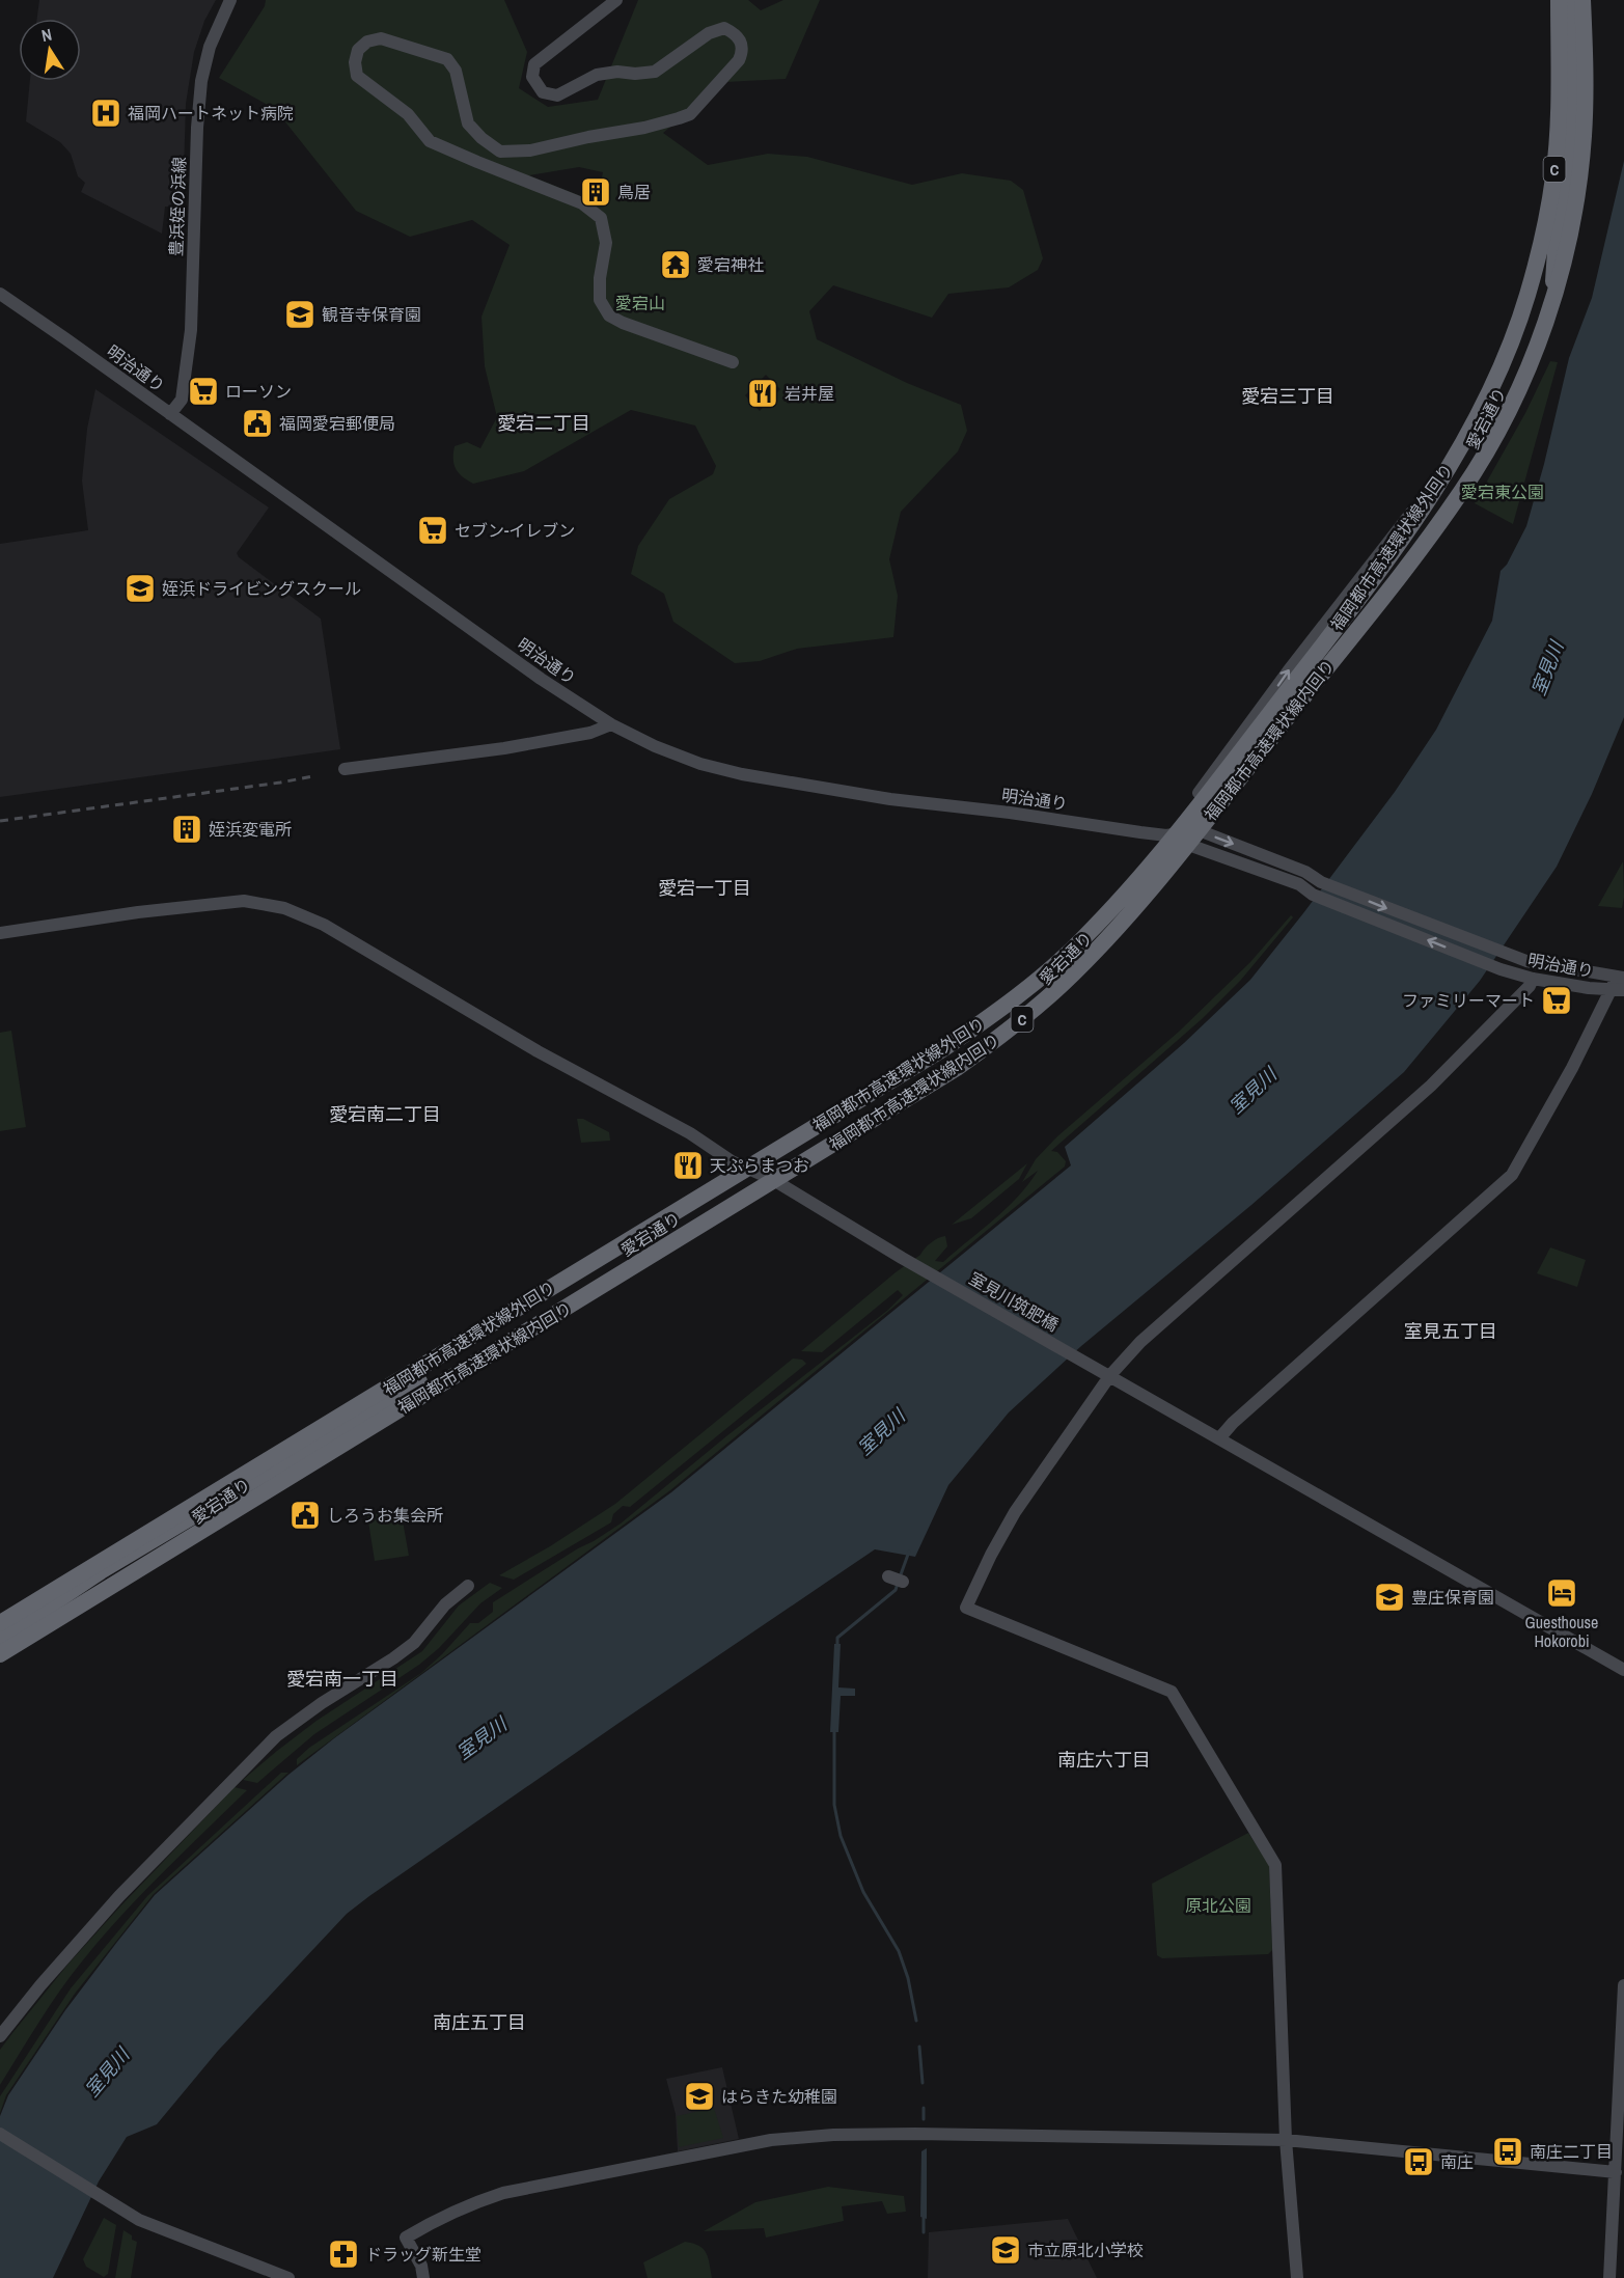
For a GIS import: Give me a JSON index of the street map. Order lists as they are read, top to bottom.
{
  "streets": {
    "highway": ["C", "福岡都市高速環状線外回り", "福岡都市高速環状線内回り"],
    "street": [
      "豊浜姪の浜線",
      "明治通り",
      "愛宕通り",
      "室見川筑肥橋"
    ]
  },
  "crossings": [
    ["C", "愛宕通り"],
    ["豊浜姪の浜線", "明治通り"],
    ["明治通り", "愛宕通り"],
    ["愛宕通り", "福岡都市高速環状線外回り"],
    ["愛宕通り", "福岡都市高速環状線内回り"],
    ["愛宕通り", "室見川筑肥橋"],
    ["福岡都市高速環状線外回り", "福岡都市高速環状線内回り"]
  ],
  "districts": [
    "愛宕三丁目",
    "愛宕二丁目",
    "愛宕一丁目",
    "愛宕南二丁目",
    "室見五丁目",
    "愛宕南一丁目",
    "南庄六丁目",
    "南庄五丁目"
  ],
  "water": ["室見川"],
  "parks": ["愛宕山", "愛宕東公園", "原北公園"],
  "places": {
    "hospital": ["福岡ハートネット病院"],
    "building": ["鳥居", "姪浜変電所"],
    "temple": ["愛宕神社"],
    "school or university": [
      "観音寺保育園",
      "姪浜ドライビングスクール",
      "豊庄保育園",
      "はらきた幼稚園",
      "市立原北小学校"
    ],
    "supermarket": ["ローソン", "セブン-イレブン", "ファミリーマート"],
    "restaurant": ["岩井屋", "天ぷらまつお"],
    "public building": ["福岡愛宕郵便局", "しろうお集会所"],
    "hotel": ["Guesthouse Hokorobi"],
    "bus stop": ["南庄二丁目", "南庄"],
    "pharmacy": ["ドラッグ新生堂"]
  },
  "north": "top"
}
